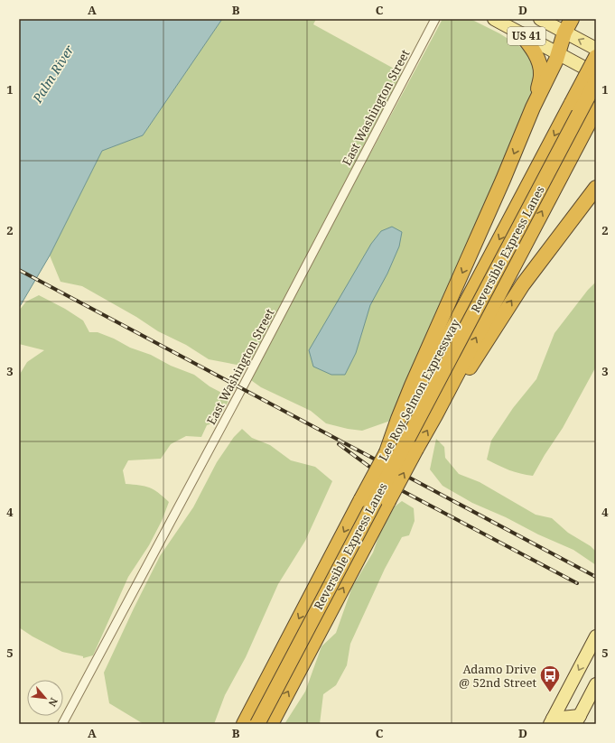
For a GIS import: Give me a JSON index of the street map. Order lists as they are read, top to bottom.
{
  "streets": {
    "highway": ["Reversible Express Lanes", "Lee Roy Selmon Expressway"],
    "main road": ["US 41"],
    "street": ["East Washington Street"]
  },
  "water": ["Palm River"],
  "places": {
    "bus stop": ["Adamo Drive @ 52nd Street"]
  },
  "north": "bottom right",
  "grid": {
    "columns": [
      "A",
      "B",
      "C",
      "D"
    ],
    "rows": [
      "1",
      "2",
      "3",
      "4",
      "5"
    ]
  }
}
